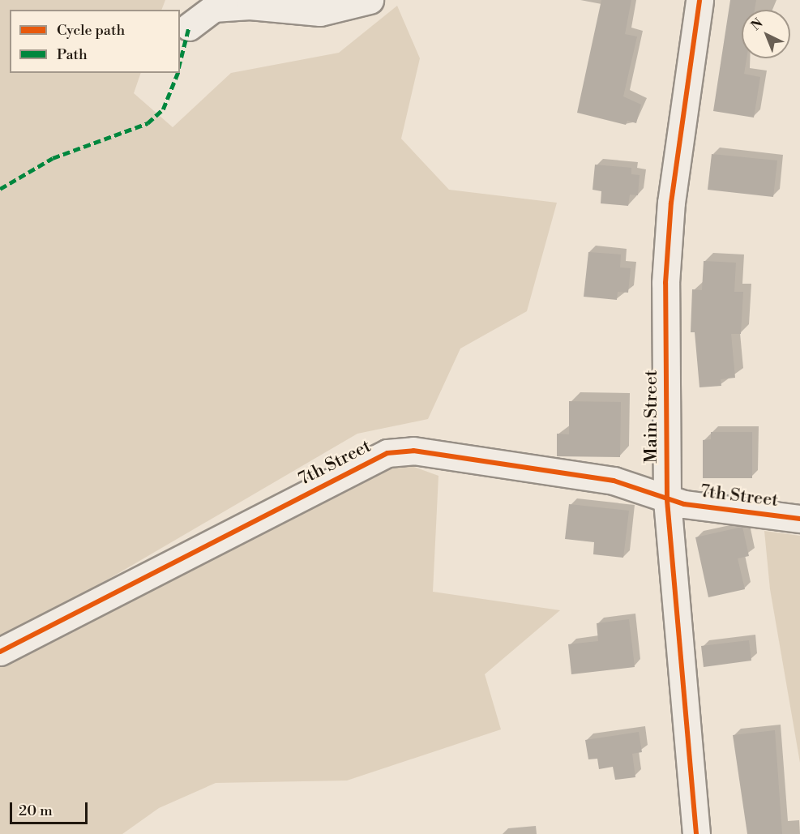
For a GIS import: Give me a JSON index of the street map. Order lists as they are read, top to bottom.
{
  "streets": {
    "street": ["Main Street", "7th Street"]
  },
  "crossings": [
    ["Main Street", "7th Street"]
  ],
  "legend": ["Cycle path", "Path"],
  "scale_bar": "20 m",
  "north": "top left"
}
